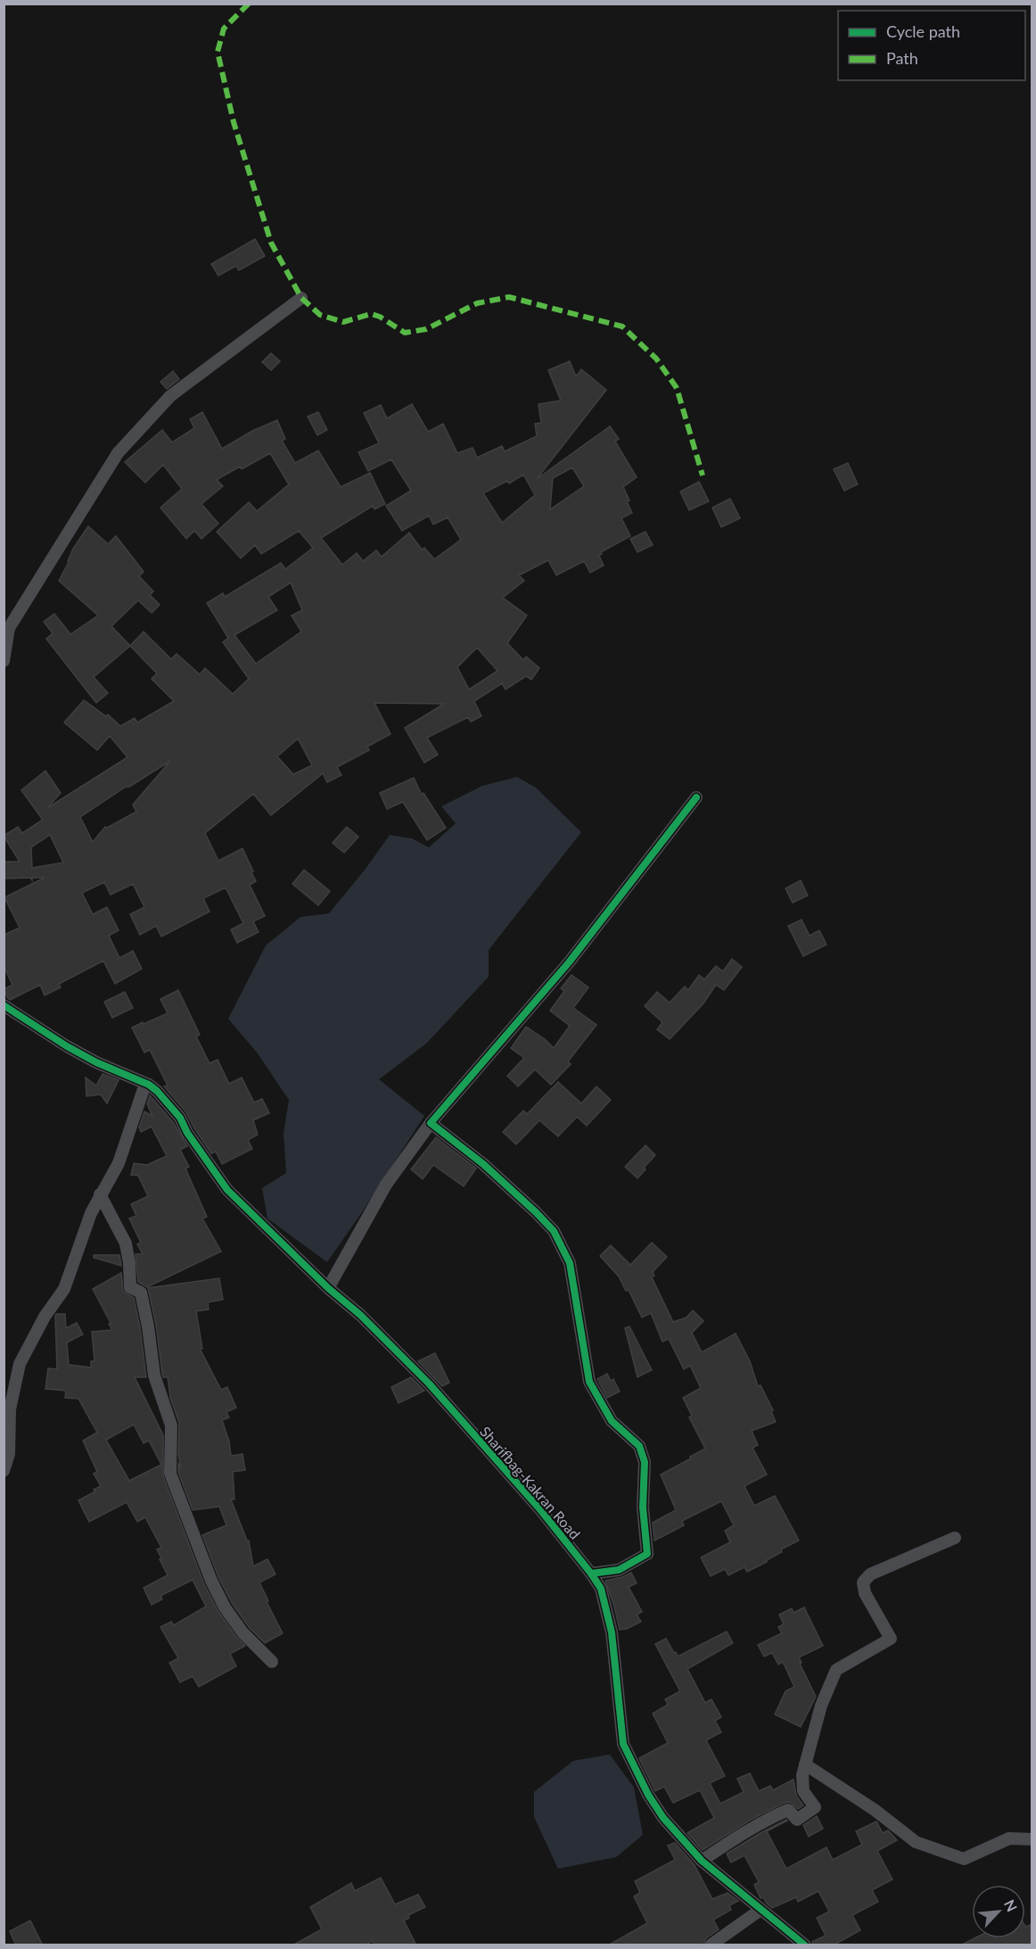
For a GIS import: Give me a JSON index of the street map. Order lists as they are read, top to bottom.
{
  "streets": {
    "street": ["Sharifbag-Kakran Road"]
  },
  "legend": ["Cycle path", "Path"],
  "north": "top right"
}
